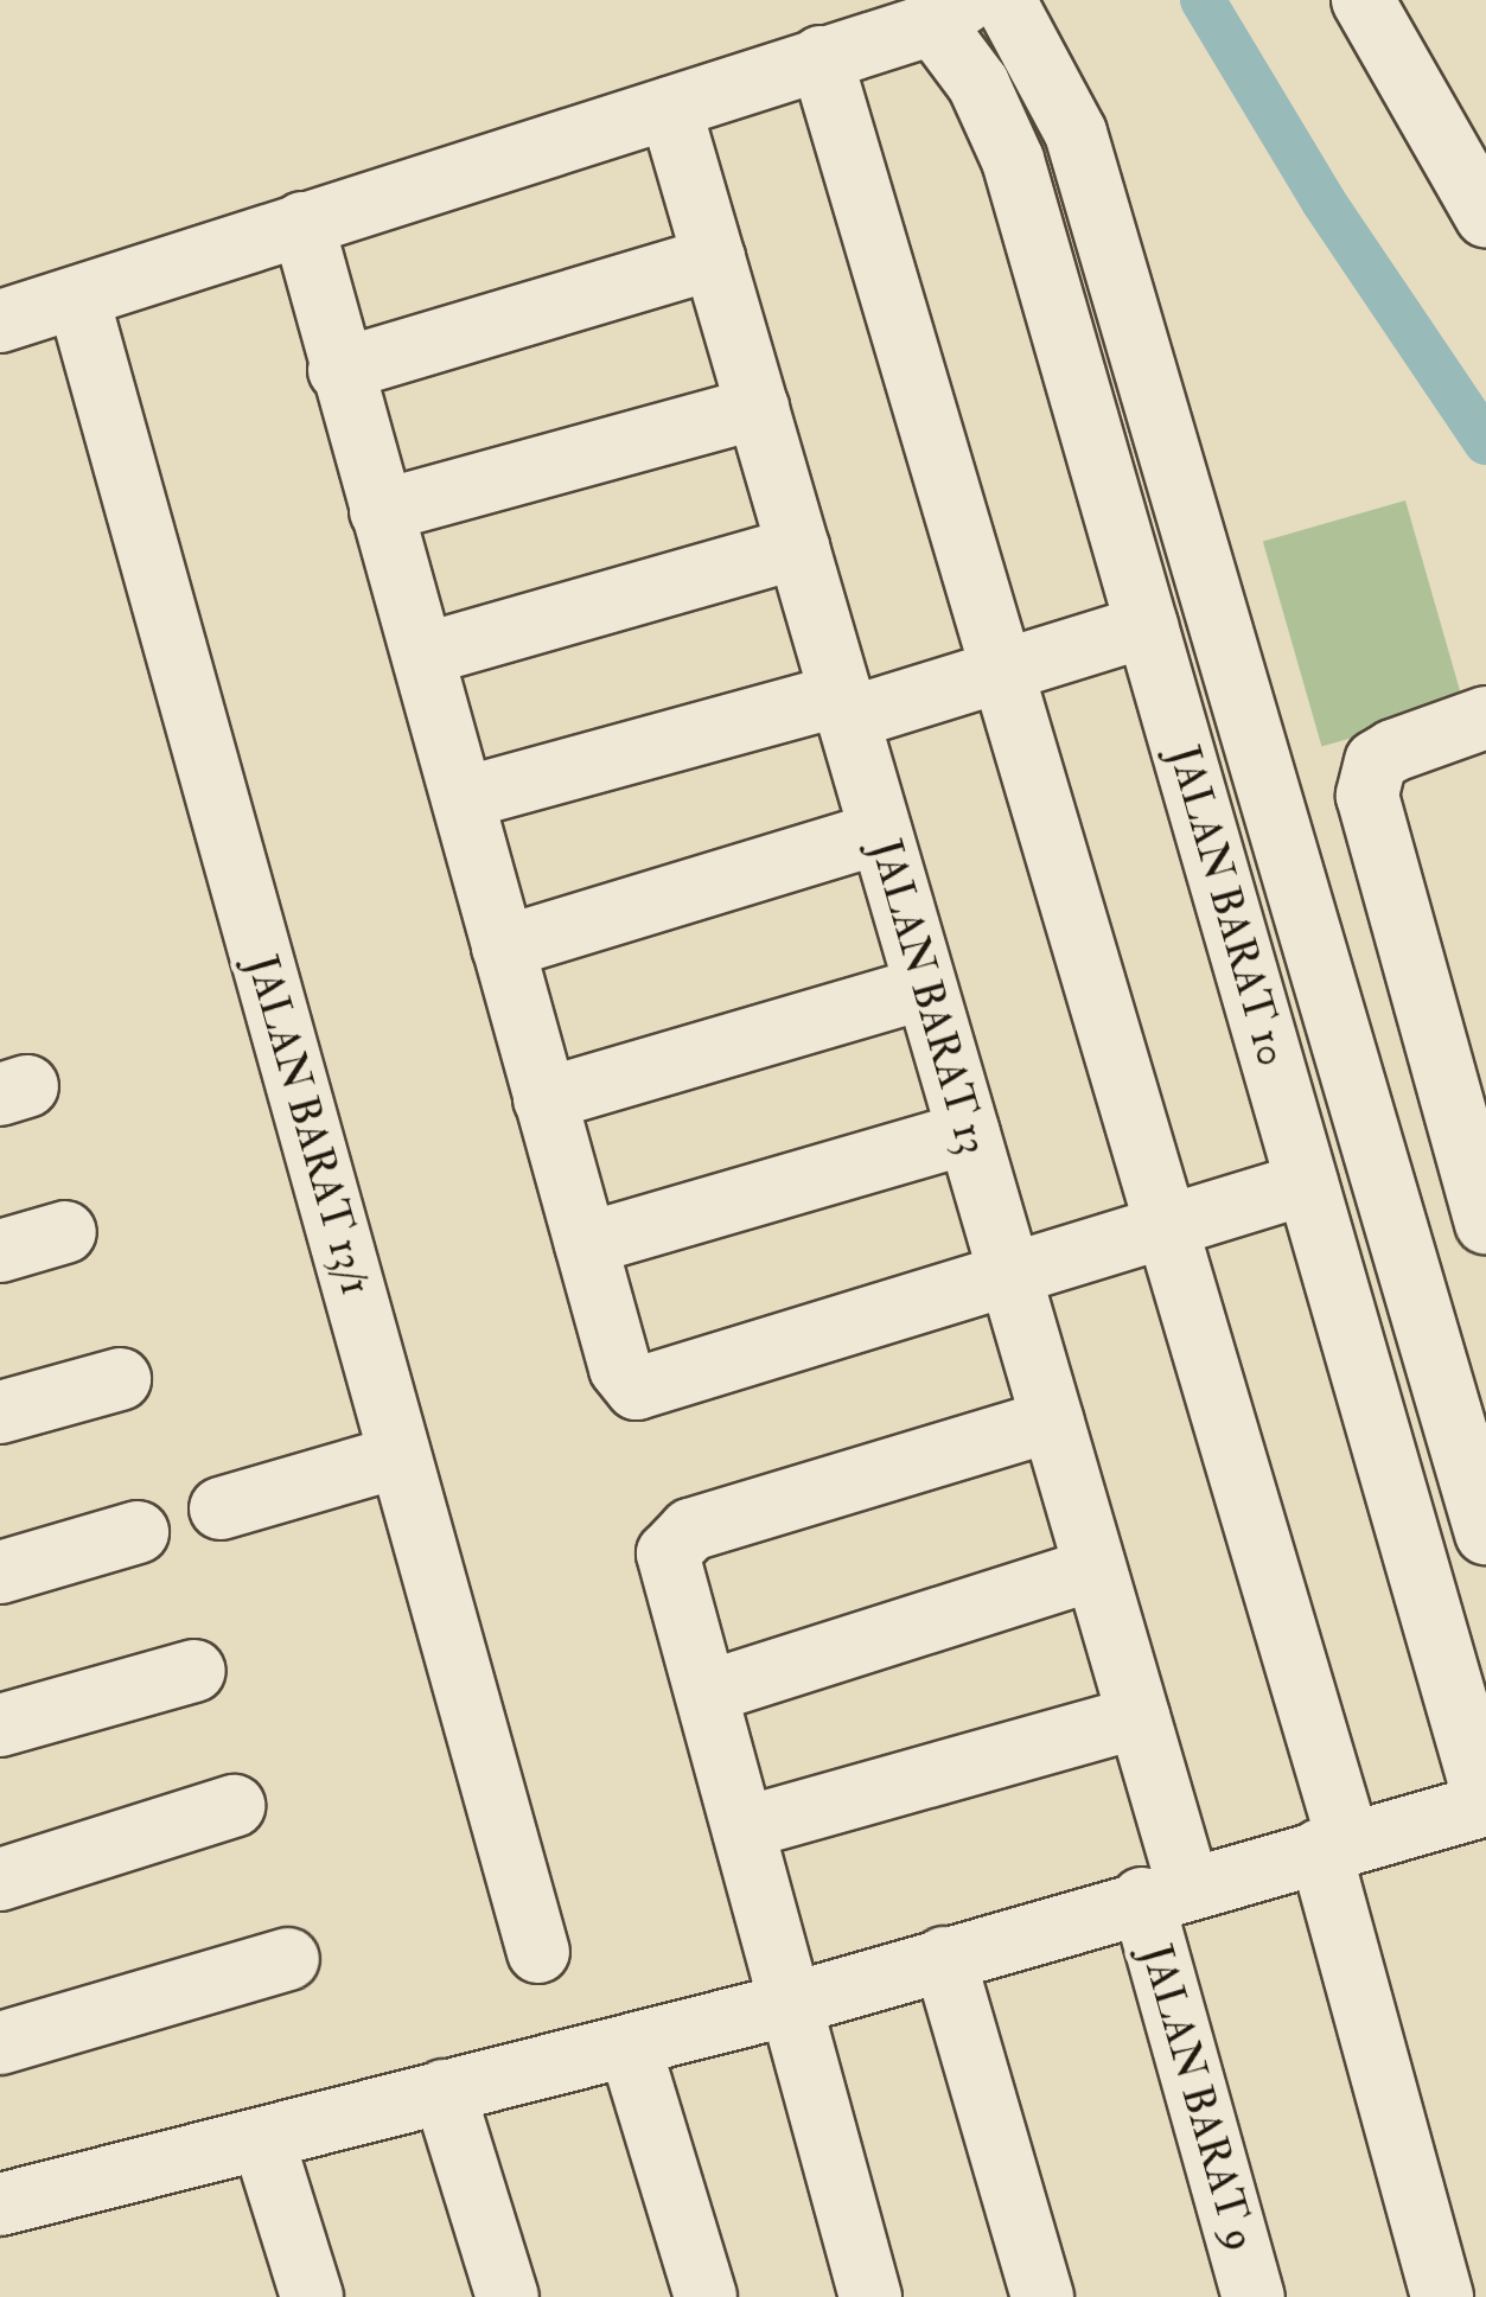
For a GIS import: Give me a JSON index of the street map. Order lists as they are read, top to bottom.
{
  "streets": {
    "street": [
      "JALAN BARAT 10",
      "JALAN BARAT 13",
      "JALAN BARAT 13/1",
      "JALAN BARAT 9"
    ]
  },
  "crossings": [
    ["JALAN BARAT 13", "JALAN BARAT 9"]
  ]
}
